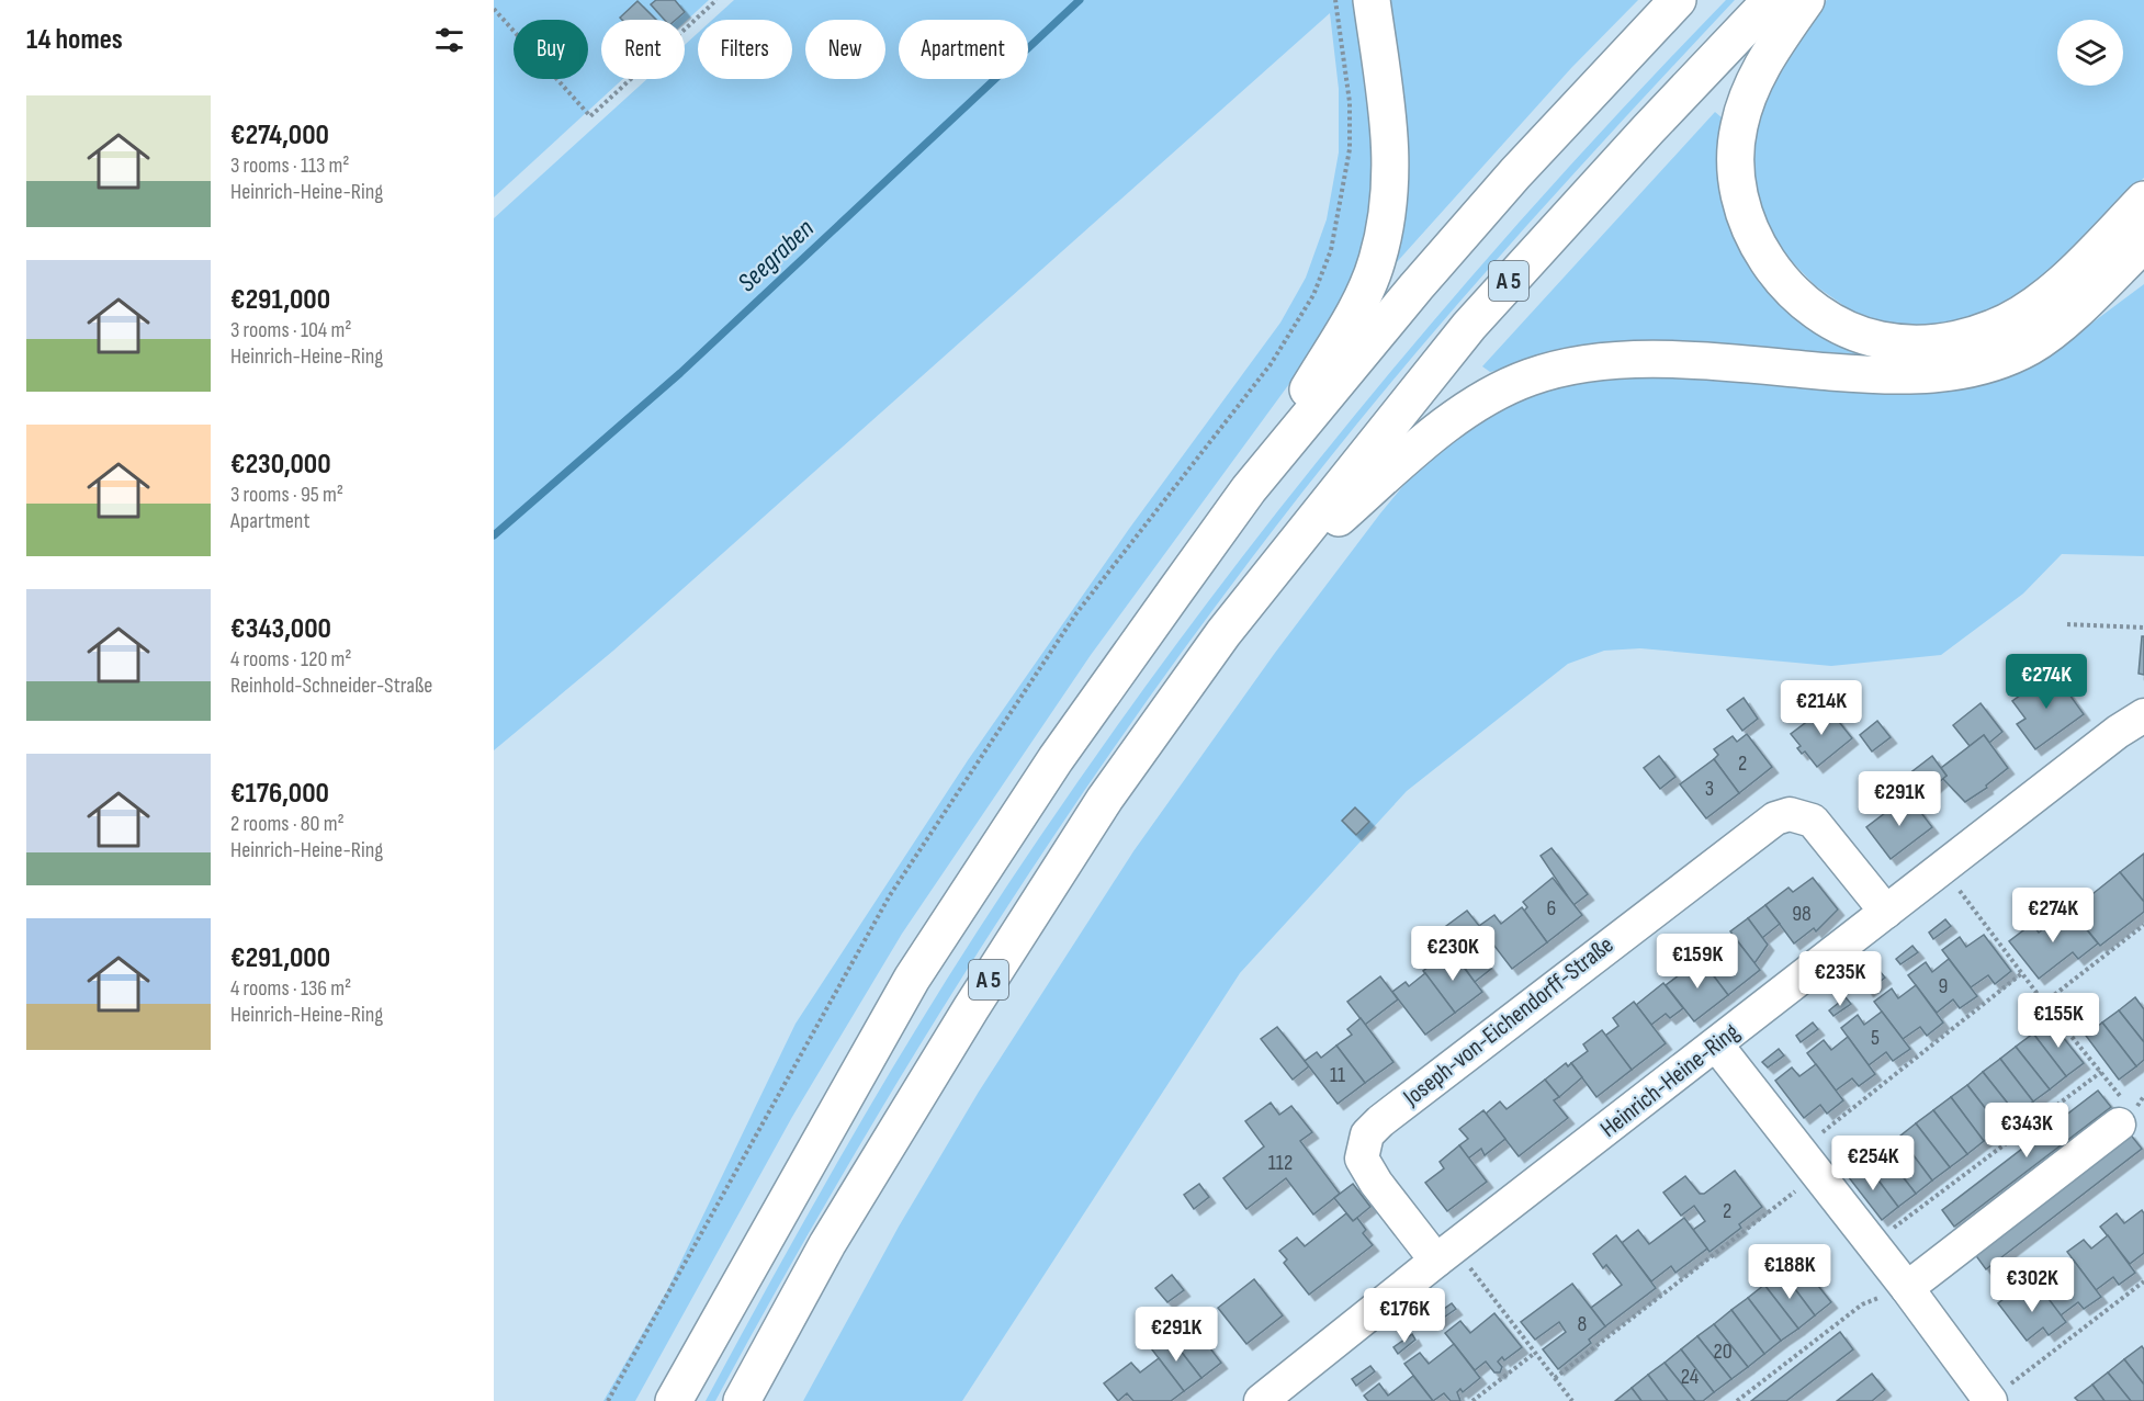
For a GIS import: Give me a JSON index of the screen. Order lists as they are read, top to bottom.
{
  "streets": {
    "highway": ["A 5"],
    "street": ["Joseph-von-Eichendorff-Straße", "Heinrich-Heine-Ring"]
  },
  "crossings": [
    ["Joseph-von-Eichendorff-Straße", "Heinrich-Heine-Ring"]
  ],
  "water": ["Seegraben"],
  "house_numbers": [
    "2",
    "3",
    "6",
    "98",
    "9",
    "5",
    "11",
    "112",
    "2",
    "8",
    "20",
    "24"
  ],
  "page": {
    "heading": "14 homes",
    "chip": [
      "Buy",
      "Rent",
      "Filters",
      "New",
      "Apartment"
    ],
    "list": [
      {
        "name": "€274,000",
        "note": "3 rooms · 113 m² · Heinrich-Heine-Ring"
      },
      {
        "name": "€291,000",
        "note": "3 rooms · 104 m² · Heinrich-Heine-Ring"
      },
      {
        "name": "€230,000",
        "note": "3 rooms · 95 m² · Apartment"
      },
      {
        "name": "€343,000",
        "note": "4 rooms · 120 m² · Reinhold-Schneider-Straße"
      },
      {
        "name": "€176,000",
        "note": "2 rooms · 80 m² · Heinrich-Heine-Ring"
      },
      {
        "name": "€291,000",
        "note": "4 rooms · 136 m² · Heinrich-Heine-Ring"
      }
    ],
    "price": [
      "€274K",
      "€214K",
      "€291K",
      "€274K",
      "€230K",
      "€159K",
      "€235K",
      "€155K",
      "€343K",
      "€254K",
      "€188K",
      "€302K",
      "€176K",
      "€291K"
    ]
  }
}
